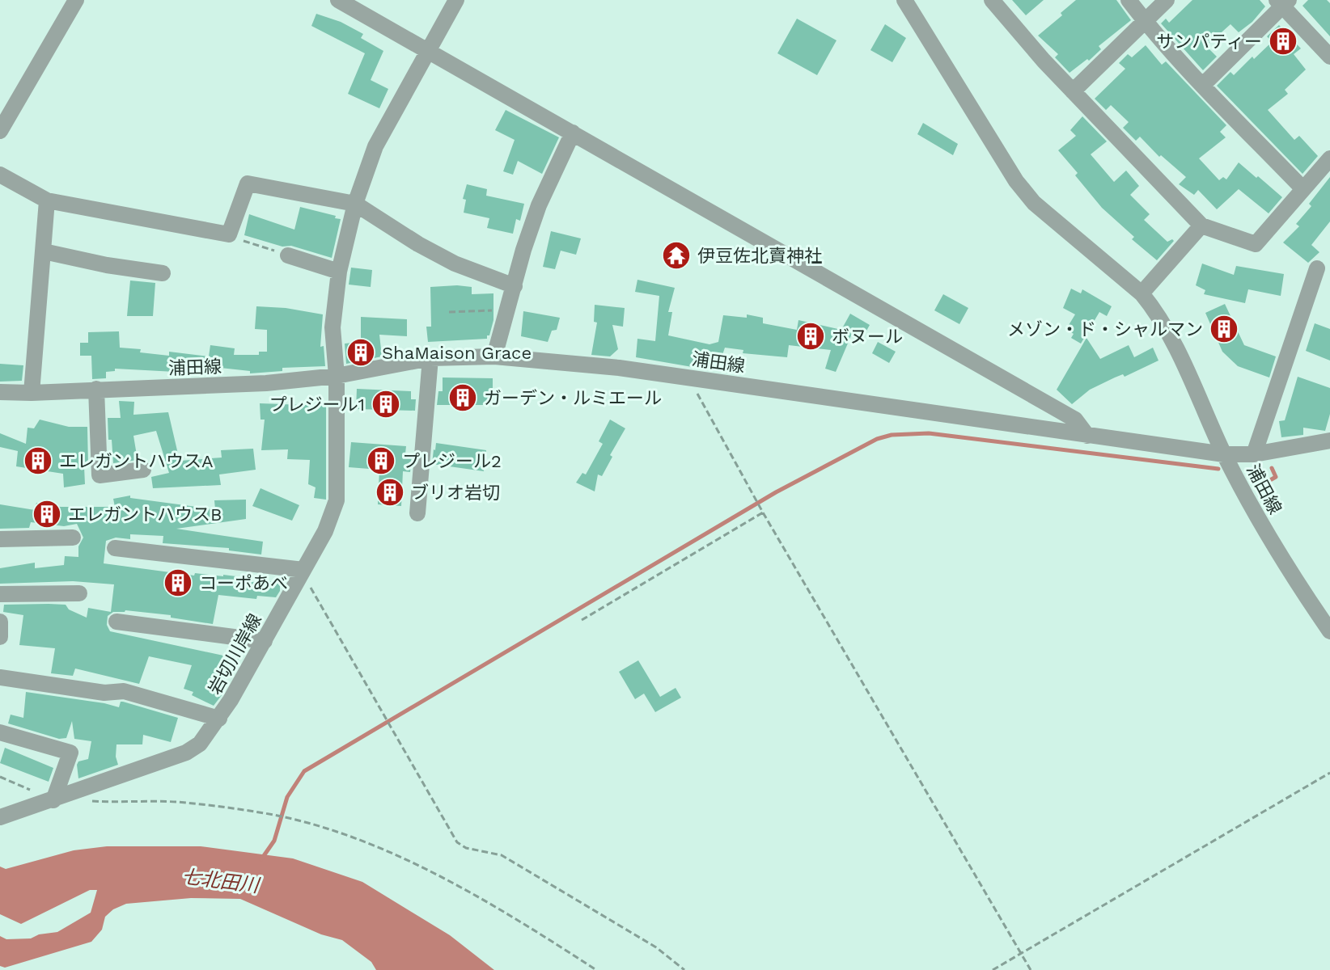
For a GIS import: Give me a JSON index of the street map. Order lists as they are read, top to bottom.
{
  "streets": {
    "street": ["浦田線", "岩切川岸線"]
  },
  "crossings": [
    ["浦田線", "岩切川岸線"]
  ],
  "water": ["七北田川"],
  "places": {
    "building": [
      "サンパティー",
      "メゾン・ド・シャルマン",
      "ボヌール",
      "ShaMaison Grace",
      "ガーデン・ルミエール",
      "プレジール1",
      "エレガントハウスA",
      "プレジール2",
      "ブリオ岩切",
      "エレガントハウスB",
      "コーポあべ"
    ],
    "temple": ["伊豆佐北賣神社"]
  }
}
